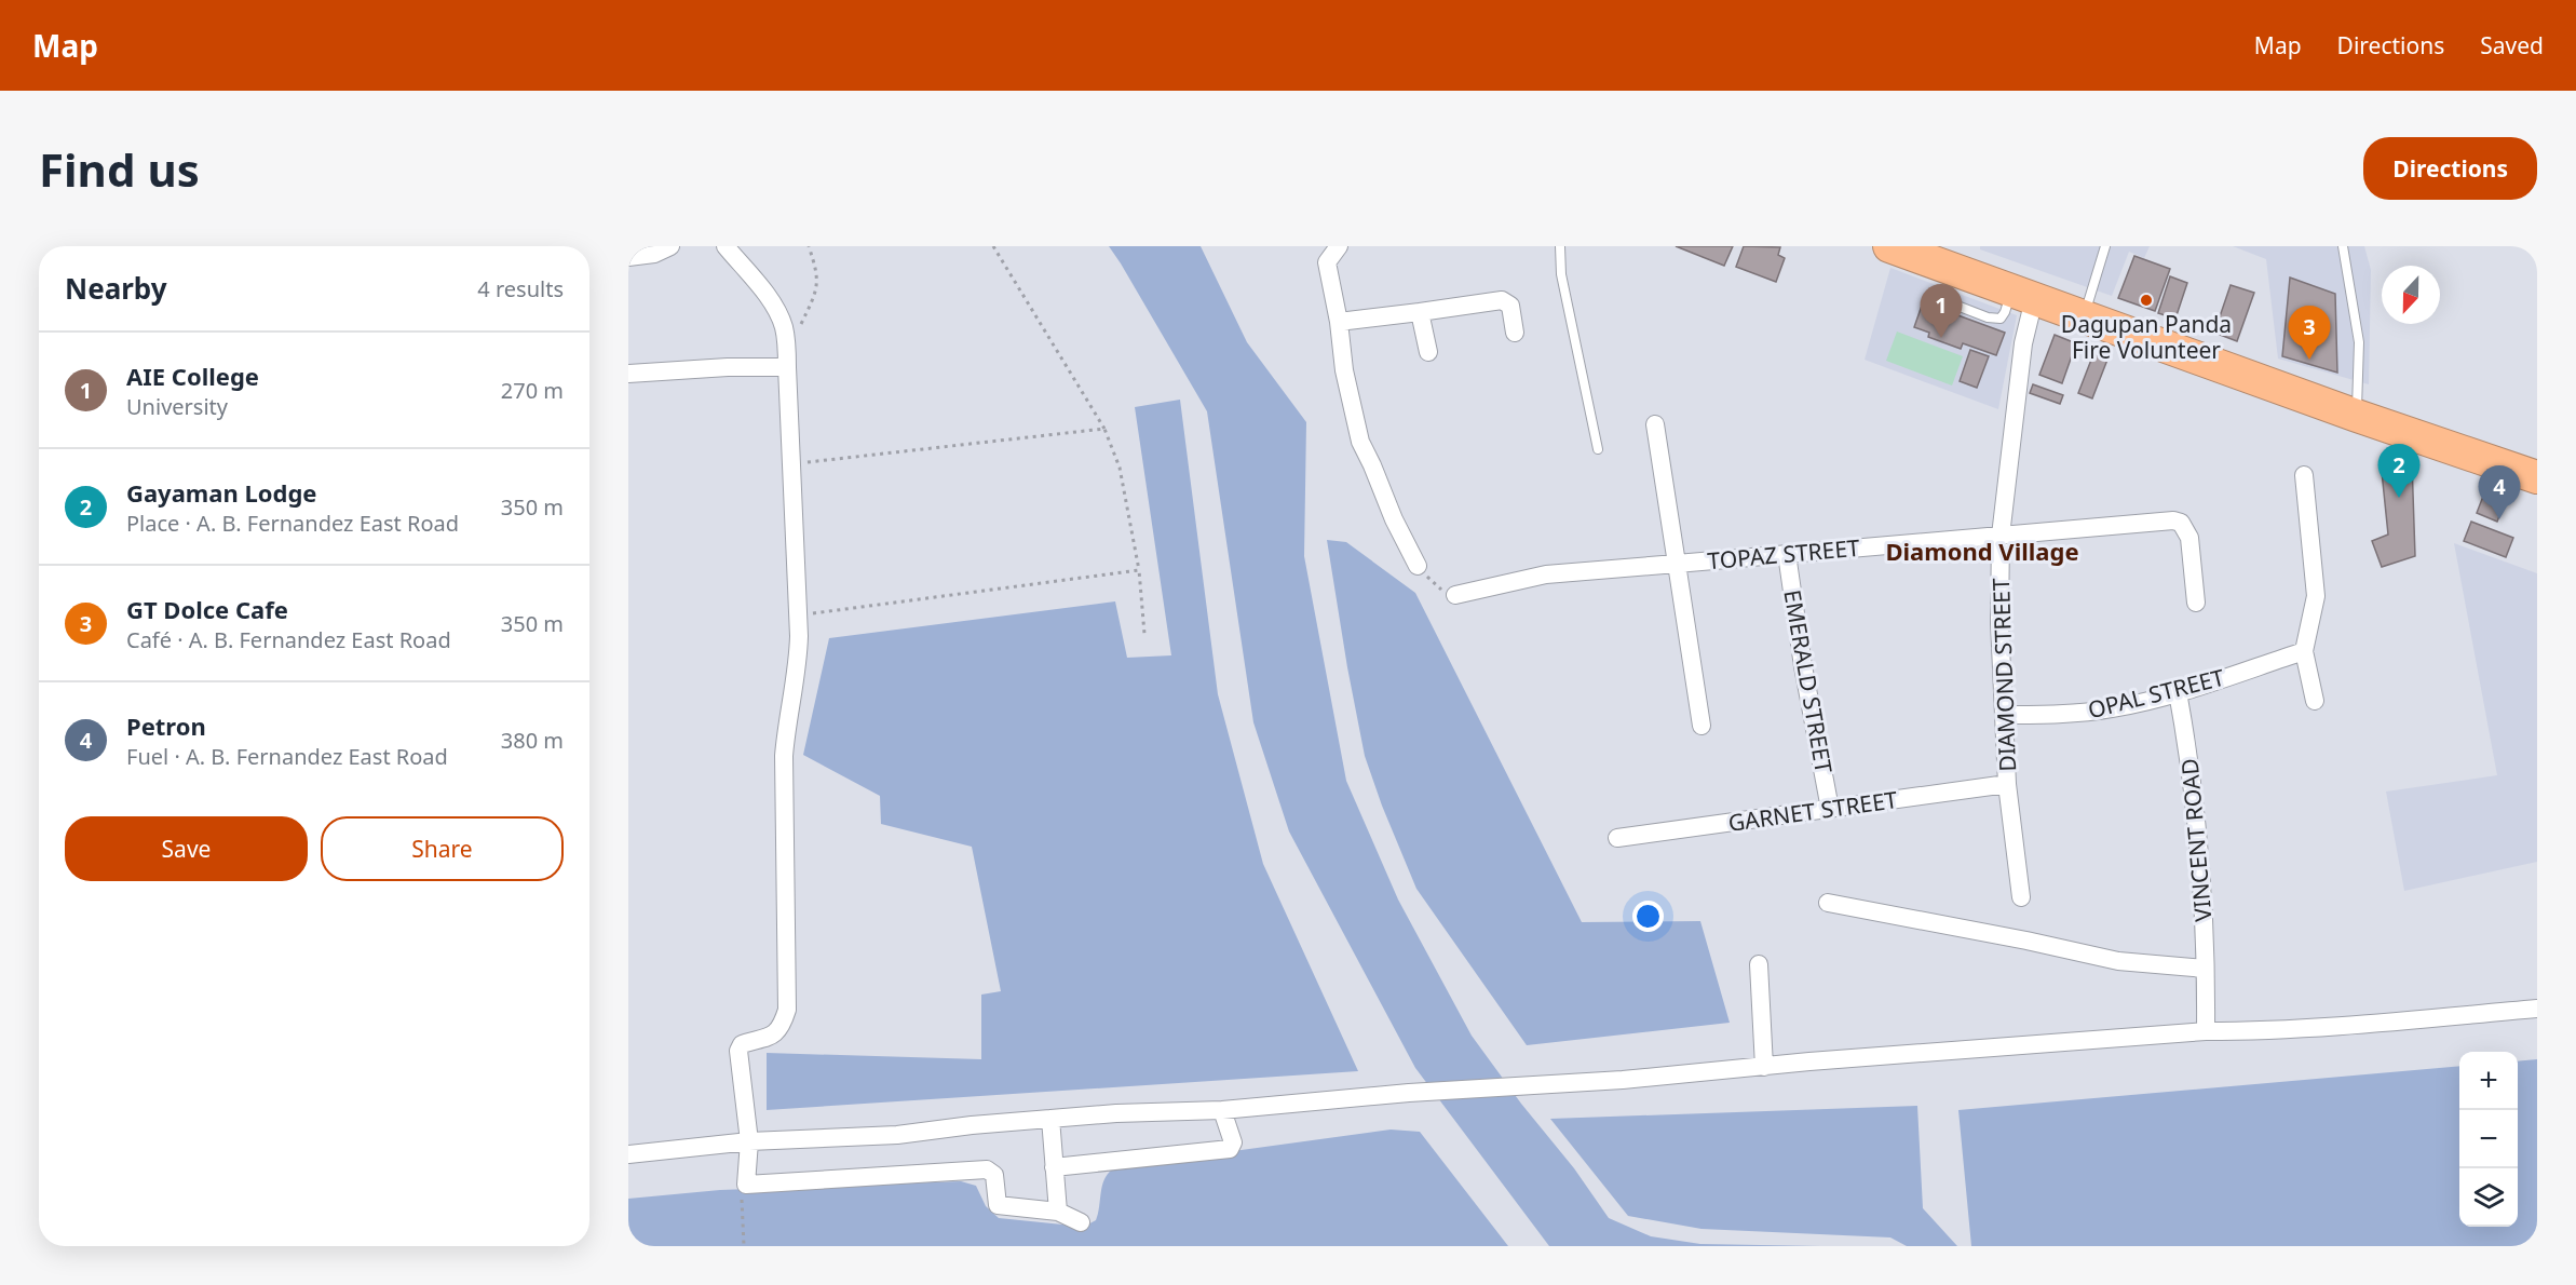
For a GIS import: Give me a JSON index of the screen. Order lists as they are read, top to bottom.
{
  "streets": {
    "street": [
      "TOPAZ STREET",
      "DIAMOND STREET",
      "EMERALD STREET",
      "OPAL STREET",
      "GARNET STREET",
      "VINCENT ROAD"
    ]
  },
  "crossings": [
    ["TOPAZ STREET", "DIAMOND STREET"],
    ["TOPAZ STREET", "EMERALD STREET"],
    ["DIAMOND STREET", "OPAL STREET"],
    ["DIAMOND STREET", "GARNET STREET"],
    ["EMERALD STREET", "GARNET STREET"],
    ["OPAL STREET", "VINCENT ROAD"]
  ],
  "districts": ["Diamond Village"],
  "places": ["Dagupan Panda Fire Volunteer"],
  "north": "bottom",
  "page": {
    "header": "Map",
    "nav": ["Map", "Directions", "Saved"],
    "buttons": [
      "Directions",
      ["Save", "Share"]
    ],
    "title": "Find us",
    "heading": ["Nearby", "4 results"],
    "pins": [
      "1",
      "3",
      "2",
      "4"
    ],
    "list": [
      {
        "mark": "1",
        "name": "AIE College",
        "note": "University",
        "value": "270 m"
      },
      {
        "mark": "2",
        "name": "Gayaman Lodge",
        "note": "Place · A. B. Fernandez East Road",
        "value": "350 m"
      },
      {
        "mark": "3",
        "name": "GT Dolce Cafe",
        "note": "Café · A. B. Fernandez East Road",
        "value": "350 m"
      },
      {
        "mark": "4",
        "name": "Petron",
        "note": "Fuel · A. B. Fernandez East Road",
        "value": "380 m"
      }
    ],
    "map_buttons": ["+", "−"]
  }
}
